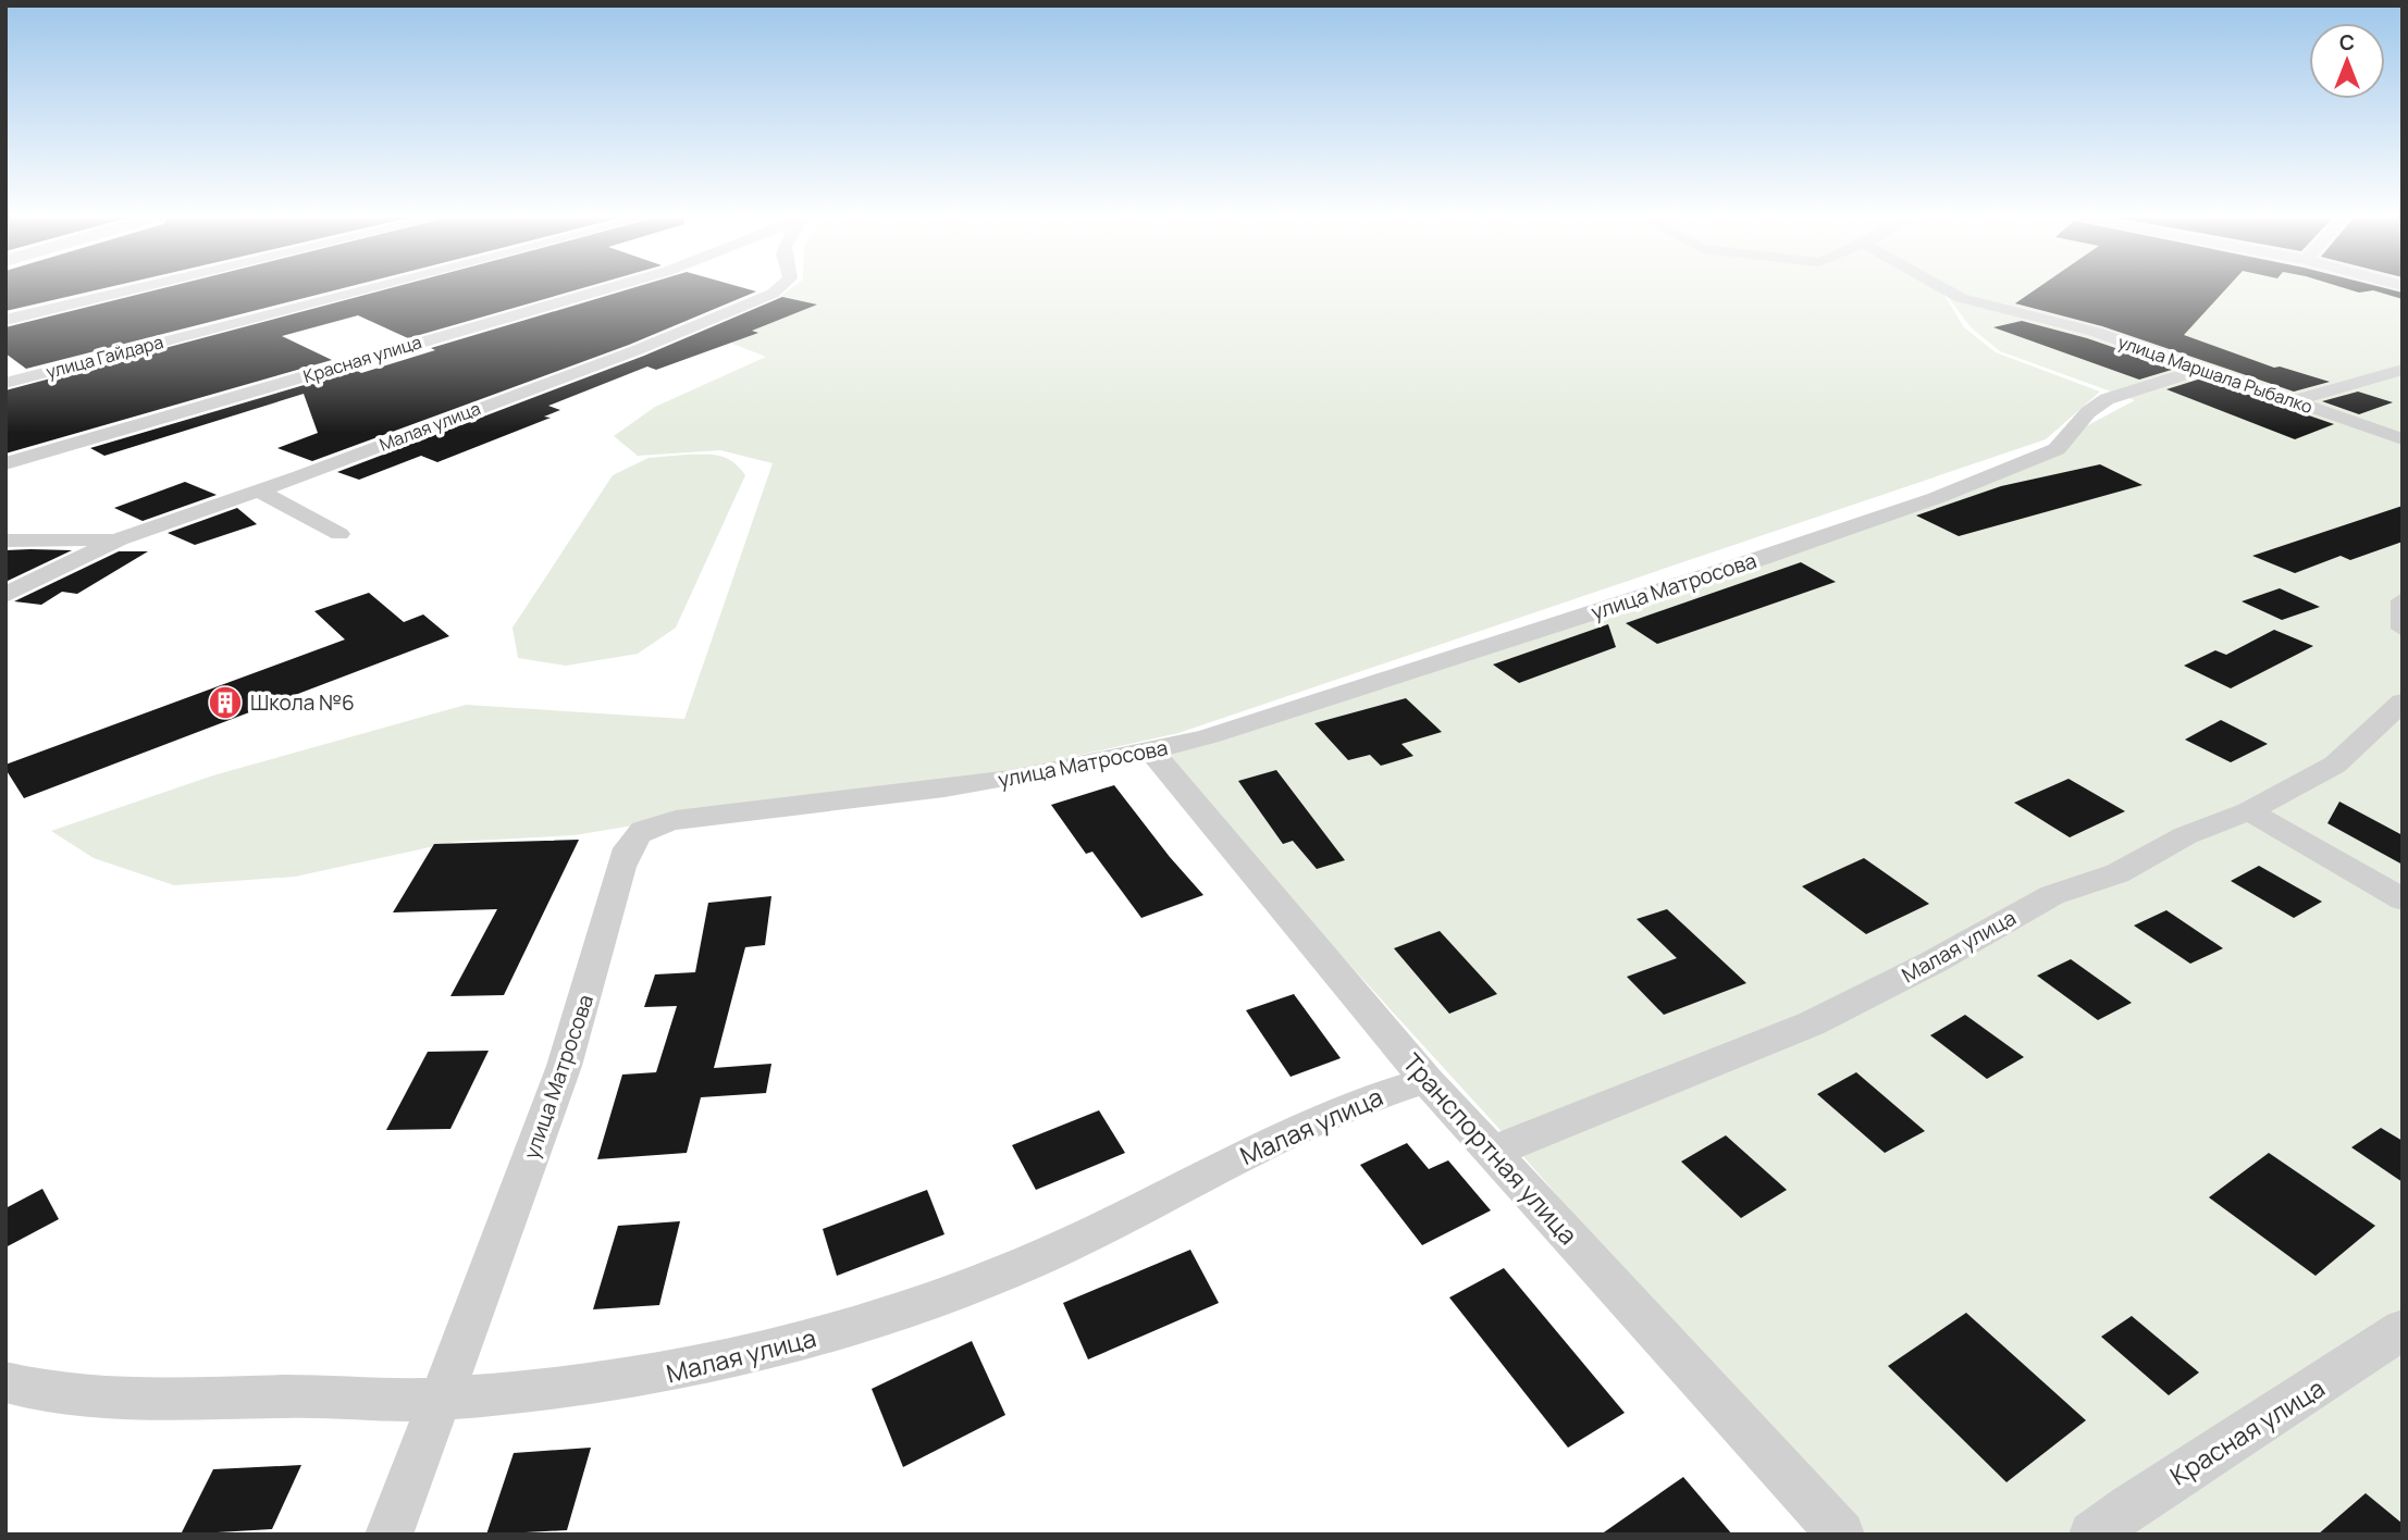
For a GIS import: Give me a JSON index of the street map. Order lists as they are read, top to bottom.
{
  "streets": {
    "street": [
      "улица Гайдара",
      "Красная улица",
      "улица Маршала Рыбалко",
      "Малая улица",
      "улица Матросова",
      "Транспортная улица"
    ]
  },
  "crossings": [
    ["улица Маршала Рыбалко", "улица Матросова"],
    ["Малая улица", "улица Матросова"],
    ["Малая улица", "Транспортная улица"],
    ["улица Матросова", "Транспортная улица"]
  ],
  "places": {
    "building": ["Школа №6"]
  },
  "north": "top"
}
